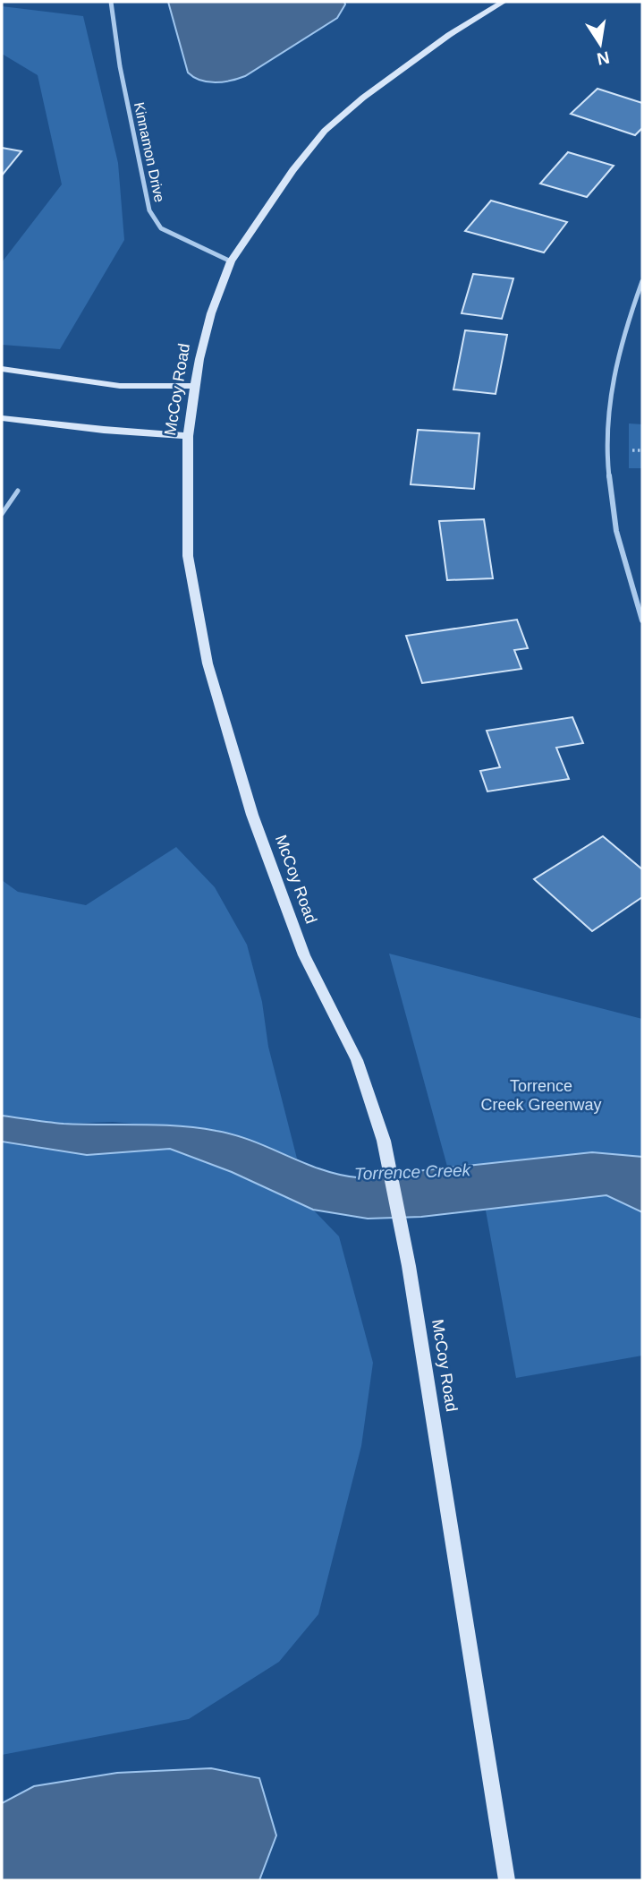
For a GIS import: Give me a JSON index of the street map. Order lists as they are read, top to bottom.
{
  "streets": {
    "main road": ["McCoy Road"],
    "street": ["Kinnamon Drive"]
  },
  "crossings": [
    ["Kinnamon Drive", "McCoy Road"]
  ],
  "water": ["Torrence Creek"],
  "parks": ["Torrence Creek Greenway"],
  "north": "bottom"
}
